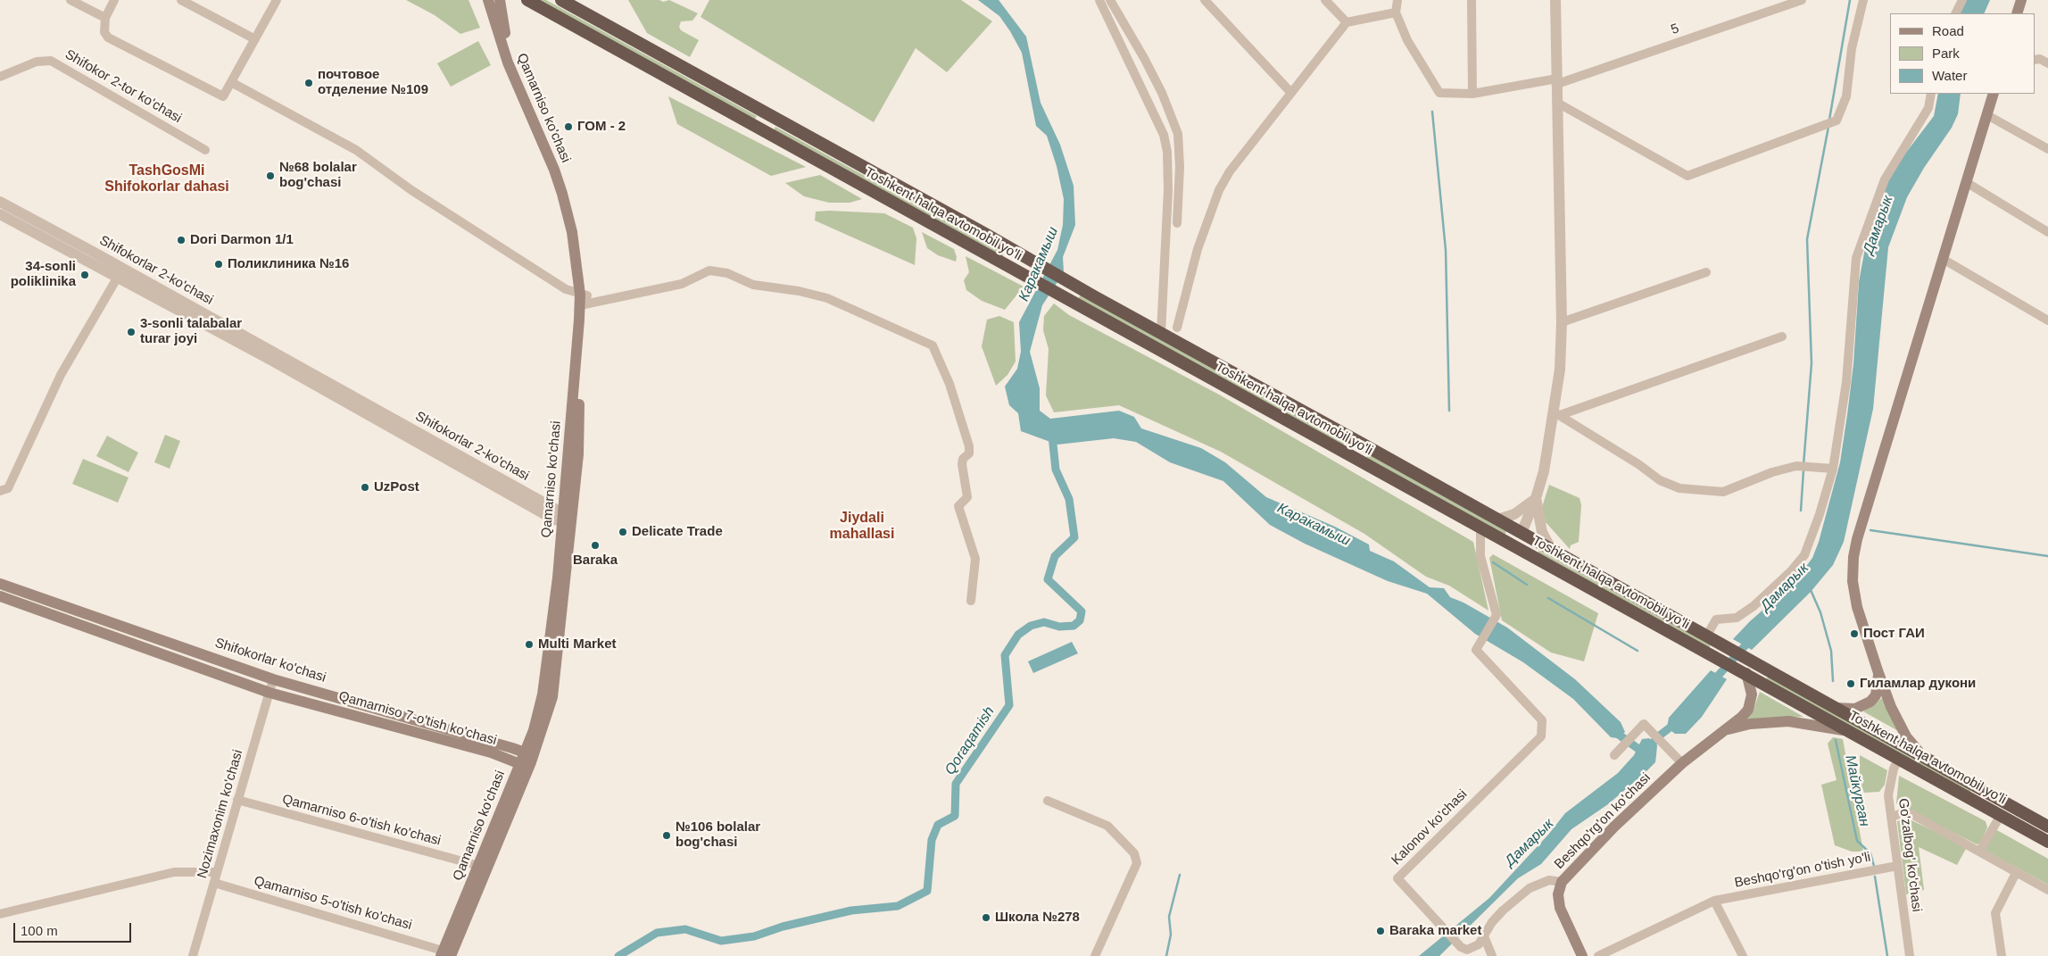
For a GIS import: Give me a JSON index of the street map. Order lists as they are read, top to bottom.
{
  "streets": {
    "highway": ["Toshkent halqa avtomobil yo'li"],
    "main road": [
      "Qamarniso ko'chasi",
      "Shifokorlar ko'chasi",
      "Qamarniso 7-o'tish ko'chasi",
      "Beshqo'rg'on ko'chasi"
    ],
    "street": [
      "5",
      "Shifokor 2-tor ko'chasi",
      "Shifokorlar 2-ko'chasi",
      "Nozimaxonim ko'chasi",
      "Qamarniso 6-o'tish ko'chasi",
      "Kalonov ko'chasi",
      "Go'zalbog' ko'chasi",
      "Beshqo'rg'on o'tish yo'li",
      "Qamarniso 5-o'tish ko'chasi"
    ]
  },
  "crossings": [
    ["Qamarniso ko'chasi", "Shifokorlar 2-ko'chasi"],
    ["Qamarniso ko'chasi", "Shifokorlar ko'chasi"],
    ["Qamarniso ko'chasi", "Qamarniso 7-o'tish ko'chasi"],
    ["Qamarniso ko'chasi", "Qamarniso 6-o'tish ko'chasi"],
    ["Qamarniso ko'chasi", "Qamarniso 5-o'tish ko'chasi"],
    ["Toshkent halqa avtomobil yo'li", "Beshqo'rg'on ko'chasi"],
    ["Toshkent halqa avtomobil yo'li", "Kalonov ko'chasi"],
    ["Toshkent halqa avtomobil yo'li", "Go'zalbog' ko'chasi"],
    ["Shifokorlar ko'chasi", "Qamarniso 7-o'tish ko'chasi"],
    ["Shifokorlar ko'chasi", "Nozimaxonim ko'chasi"],
    ["Qamarniso 7-o'tish ko'chasi", "Nozimaxonim ko'chasi"],
    ["Nozimaxonim ko'chasi", "Qamarniso 6-o'tish ko'chasi"],
    ["Nozimaxonim ko'chasi", "Qamarniso 5-o'tish ko'chasi"],
    ["Beshqo'rg'on ko'chasi", "Kalonov ko'chasi"],
    ["Go'zalbog' ko'chasi", "Beshqo'rg'on o'tish yo'li"]
  ],
  "districts": ["TashGosMi Shifokorlar dahasi", "Jiydali mahallasi"],
  "water": [
    "Дамарык",
    "Каракамыш",
    "Qoraqamish",
    "Майкурган"
  ],
  "places": [
    "почтовое отделение №109",
    "ГОМ - 2",
    "№68 bolalar bog'chasi",
    "Dori Darmon 1/1",
    "Поликлиника №16",
    "34-sonli poliklinika",
    "3-sonli talabalar turar joyi",
    "UzPost",
    "Delicate Trade",
    "Baraka",
    "Пост ГАИ",
    "Multi Market",
    "Гиламлар дукони",
    "№106 bolalar bog'chasi",
    "Школа №278",
    "Baraka market"
  ],
  "legend": ["Road", "Park", "Water"],
  "scale_bar": "100 m"
}
